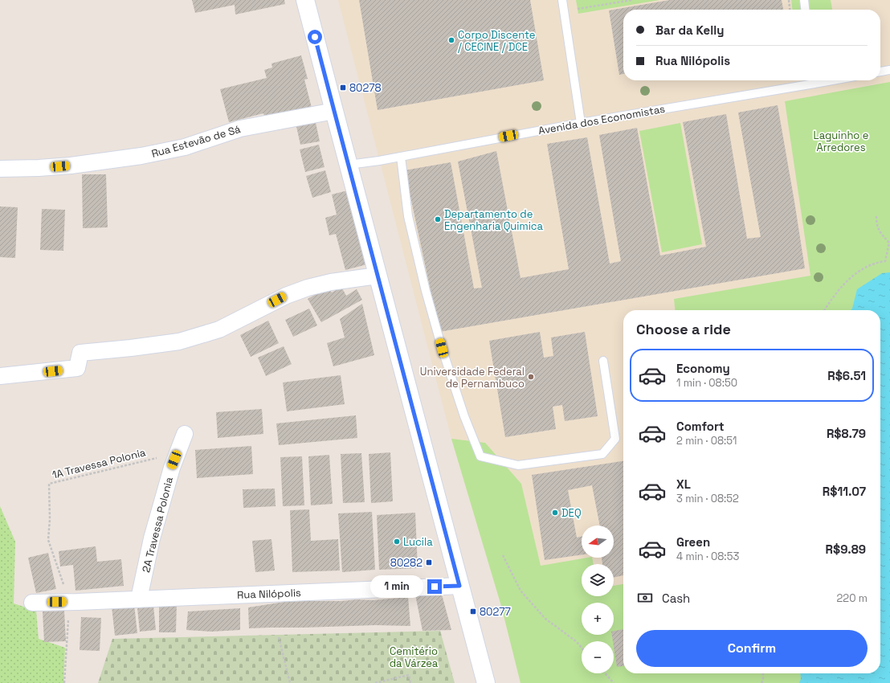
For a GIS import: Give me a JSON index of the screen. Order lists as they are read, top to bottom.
{
  "streets": {
    "street": ["Rua Estevão de Sá", "2A Travessa Polonia", "Rua Nilópolis"],
    "lane": ["Avenida dos Economistas"],
    "path": ["1A Travessa Polonia"]
  },
  "crossings": [
    ["1A Travessa Polonia", "2A Travessa Polonia"],
    ["1A Travessa Polonia", "Rua Nilópolis"],
    ["2A Travessa Polonia", "Rua Nilópolis"]
  ],
  "parks": ["Laguinho e Arredores", "Cemitério da Várzea"],
  "places": {
    "other": [
      "Corpo Discente / CECINE / DCE",
      "Departamento de Engenharia Quimica",
      "Universidade Federal de Pernambuco",
      "DEQ",
      "Lucila"
    ],
    "transit": ["80278", "80282", "80277"]
  },
  "north": "left",
  "page": {
    "banner": ["Bar da Kelly", "Rua Nilópolis"],
    "heading": "Choose a ride",
    "list": [
      {
        "name": "Economy",
        "note": "1 min · 08:50",
        "value": "R$6.51"
      },
      {
        "name": "Comfort",
        "note": "2 min · 08:51",
        "value": "R$8.79"
      },
      {
        "name": "XL",
        "note": "3 min · 08:52",
        "value": "R$11.07"
      },
      {
        "name": "Green",
        "note": "4 min · 08:53",
        "value": "R$9.89"
      }
    ],
    "map_buttons": ["+", "−"],
    "bubble": "1 min",
    "pay": ["Cash", "220 m"],
    "buttons": "Confirm"
  }
}
